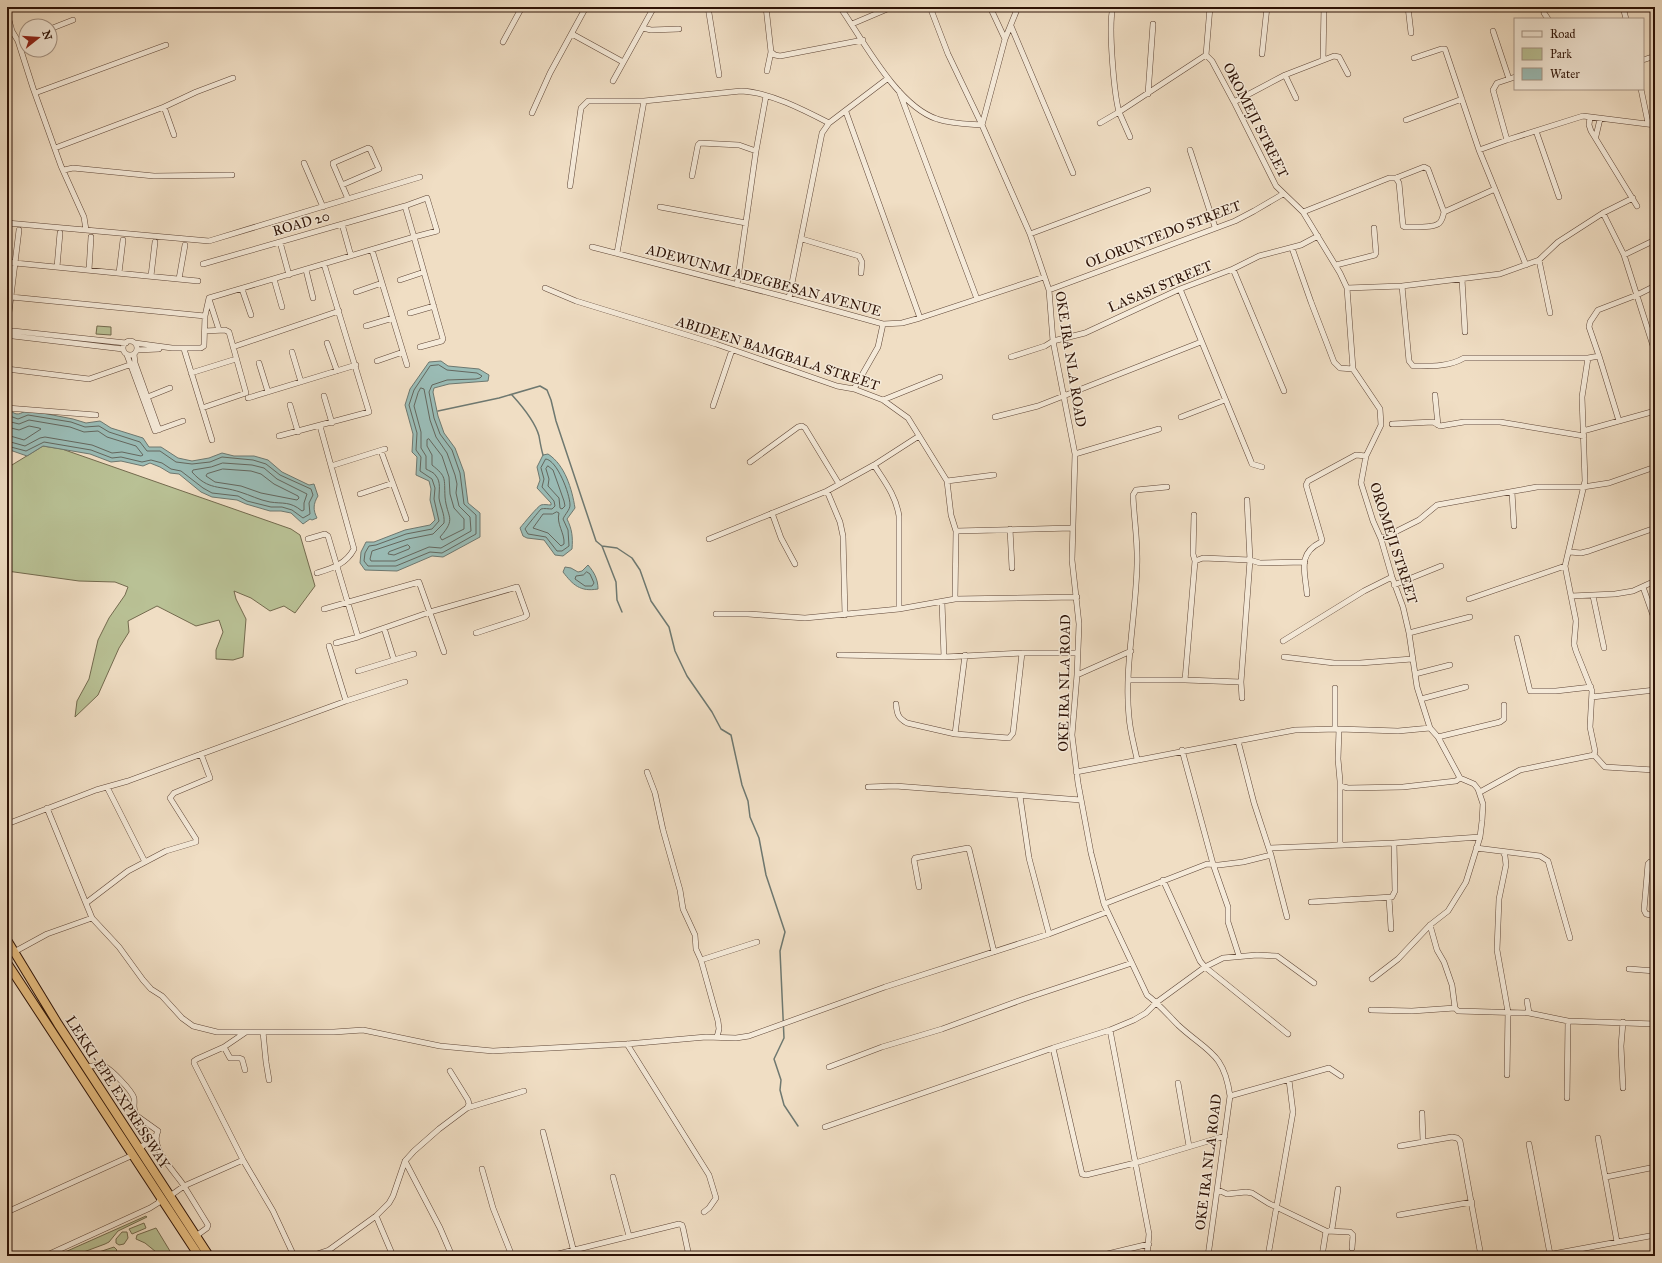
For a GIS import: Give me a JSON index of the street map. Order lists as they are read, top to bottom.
{
  "streets": {
    "highway": ["LEKKI-EPE EXPRESSWAY"],
    "street": [
      "OROMEJI STREET",
      "ROAD 20",
      "OLORUNTEDO STREET",
      "ADEWUNMI ADEGBESAN AVENUE",
      "LASASI STREET",
      "ABIDEEN BAMGBALA STREET",
      "OKE IRA NLA ROAD"
    ]
  },
  "crossings": [
    ["OROMEJI STREET", "OLORUNTEDO STREET"],
    ["OROMEJI STREET", "LASASI STREET"],
    ["OLORUNTEDO STREET", "OKE IRA NLA ROAD"],
    ["ADEWUNMI ADEGBESAN AVENUE", "OKE IRA NLA ROAD"],
    ["LASASI STREET", "OKE IRA NLA ROAD"]
  ],
  "legend": ["Road", "Park", "Water"],
  "north": "right"
}
